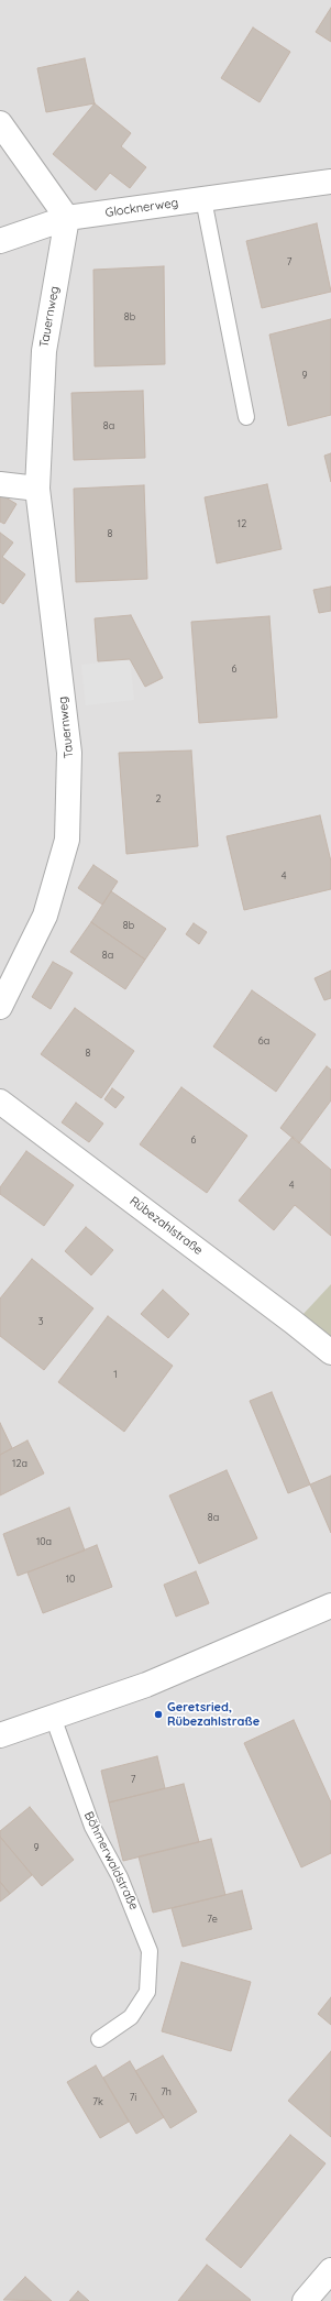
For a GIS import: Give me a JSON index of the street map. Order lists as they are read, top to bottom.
{
  "streets": {
    "street": ["Glocknerweg", "Tauernweg", "Rübezahlstraße"],
    "lane": ["Böhmerwaldstraße"]
  },
  "crossings": [
    ["Glocknerweg", "Tauernweg"]
  ],
  "places": ["Geretsried, Rübezahlstraße"],
  "house_numbers": [
    "7",
    "8b",
    "9",
    "8a",
    "12",
    "8",
    "6",
    "2",
    "4",
    "8b",
    "8a",
    "6a",
    "8",
    "6",
    "4",
    "3",
    "1",
    "12a",
    "8a",
    "10a",
    "10",
    "7",
    "9",
    "7e",
    "7h",
    "7i",
    "7k"
  ]
}
